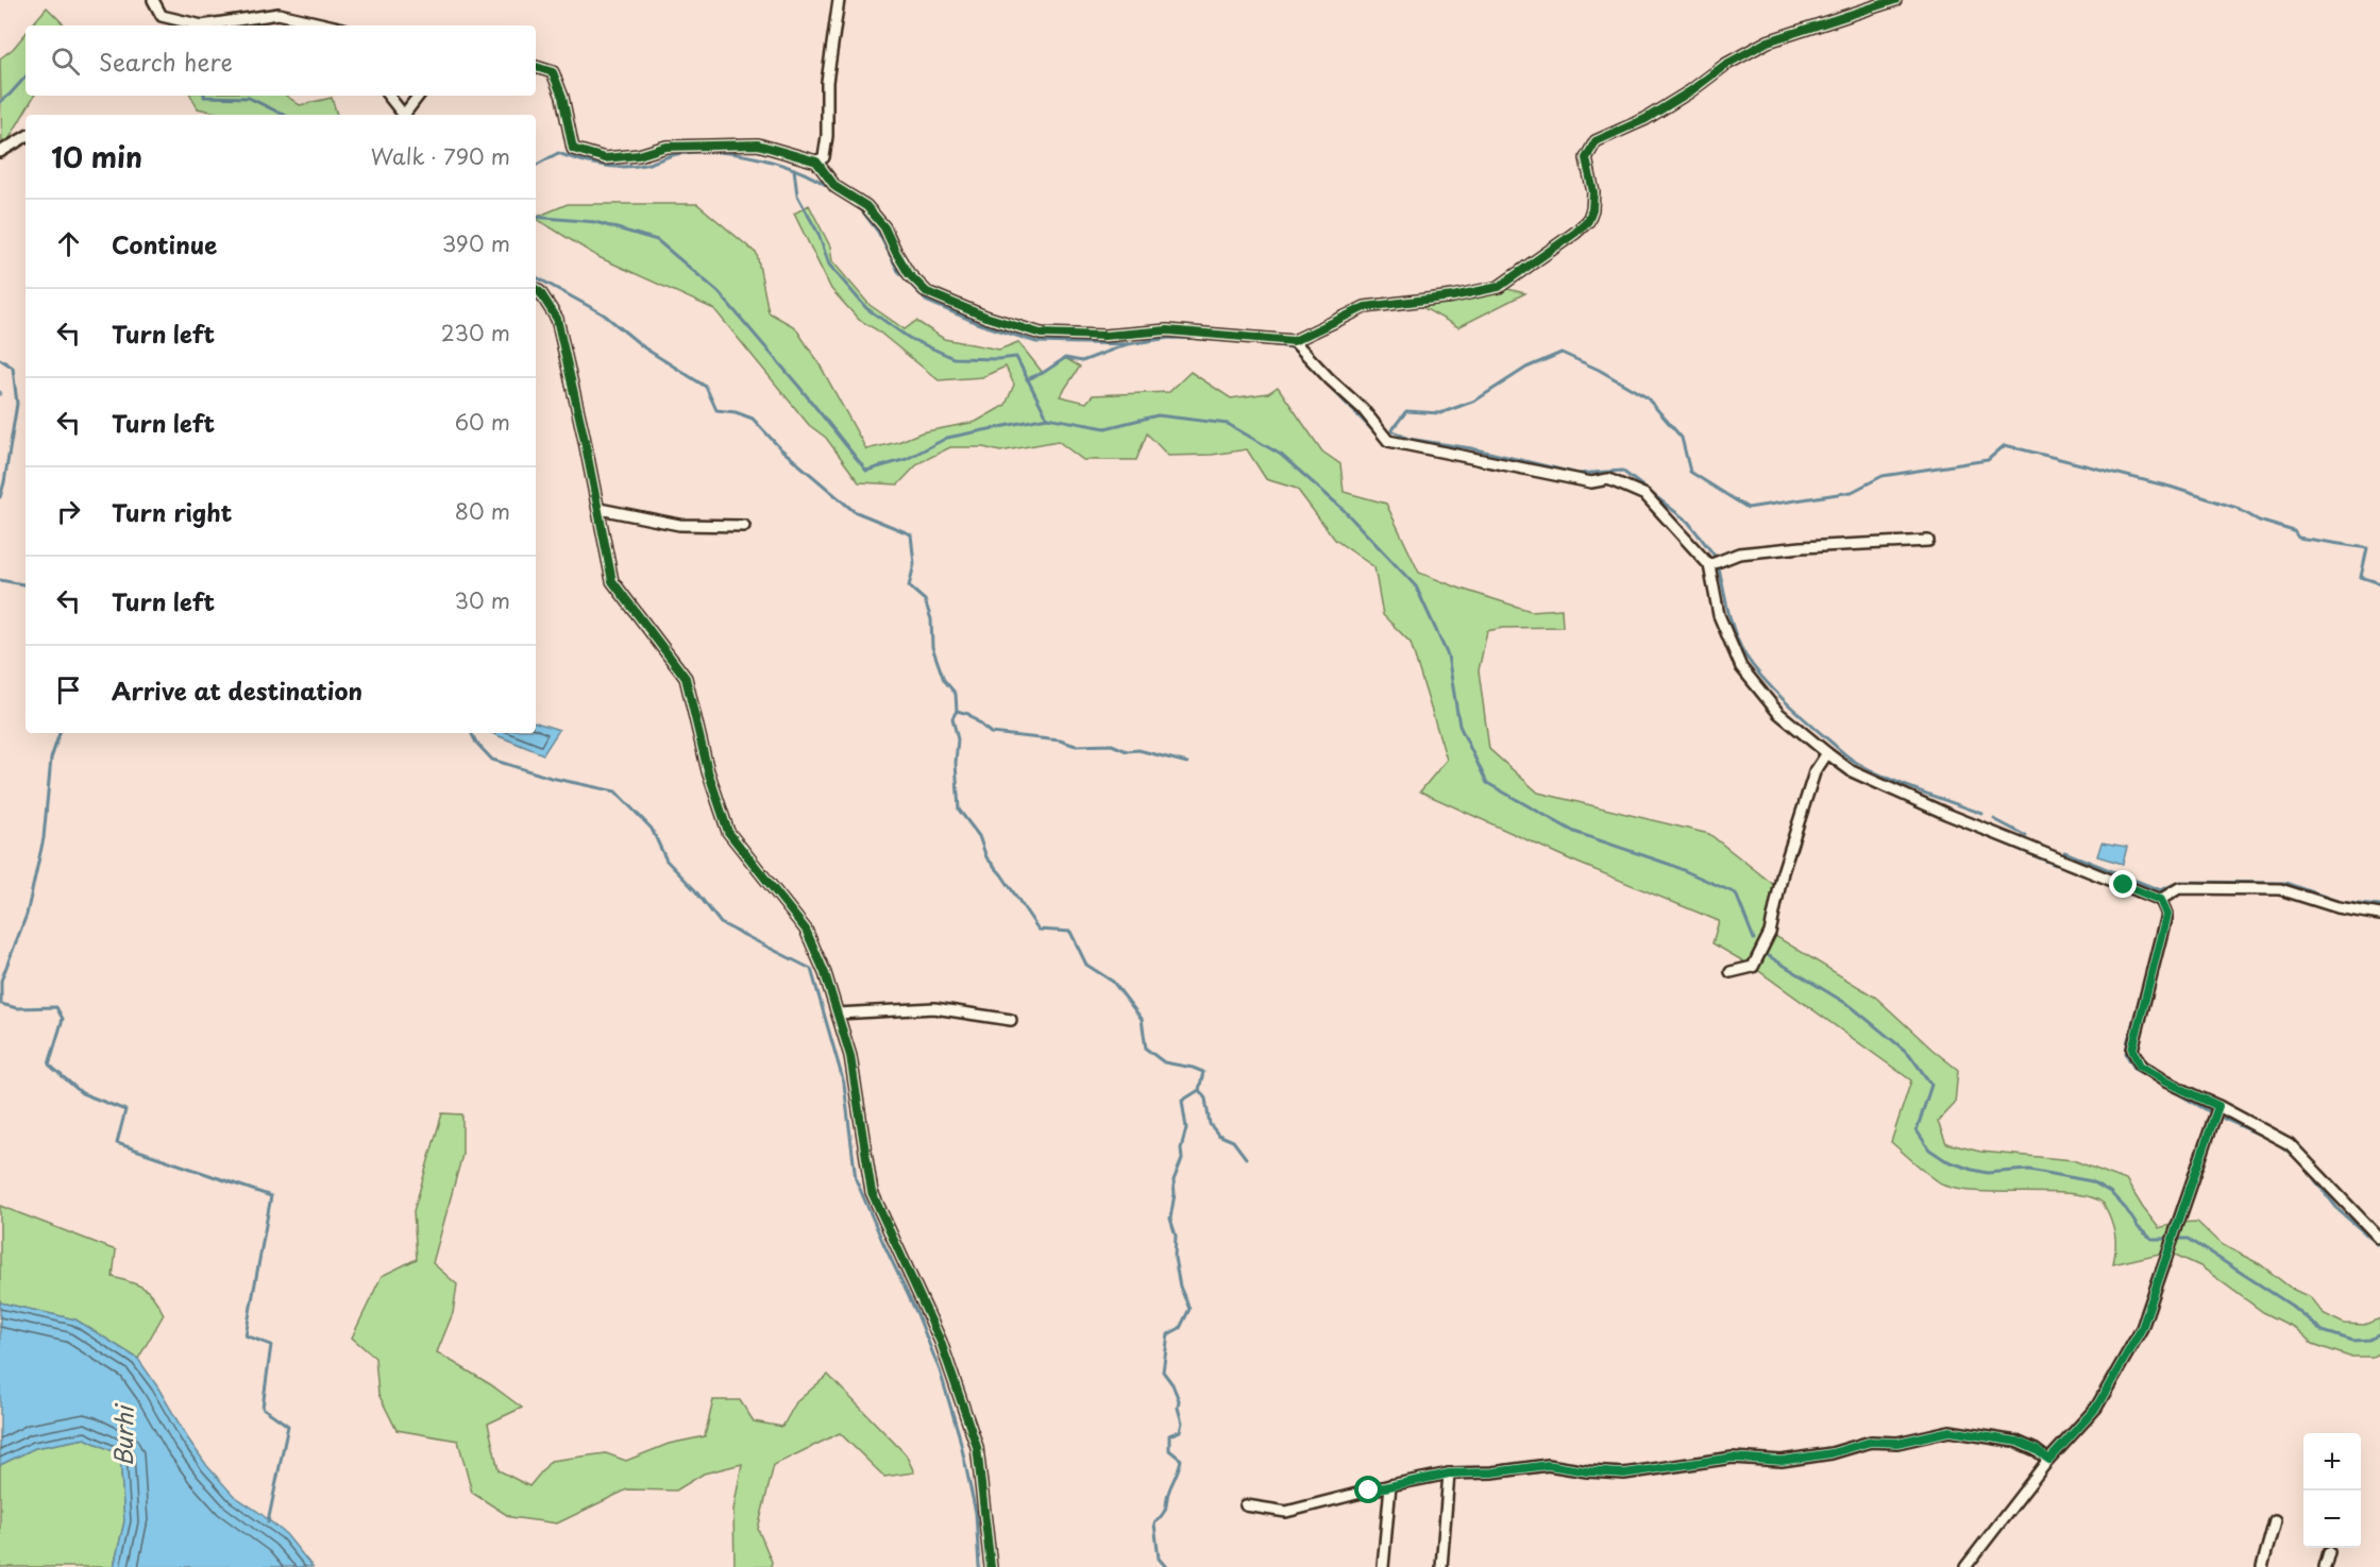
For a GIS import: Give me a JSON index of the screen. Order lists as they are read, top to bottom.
{
  "water": ["Burhi"],
  "page": {
    "search": "Search here",
    "heading": ["10 min", "Walk · 790 m"],
    "list": [
      ["Continue", "390 m"],
      ["Turn left", "230 m"],
      ["Turn left", "60 m"],
      ["Turn right", "80 m"],
      ["Turn left", "30 m"],
      "Arrive at destination"
    ],
    "map_buttons": ["+", "−"]
  }
}
